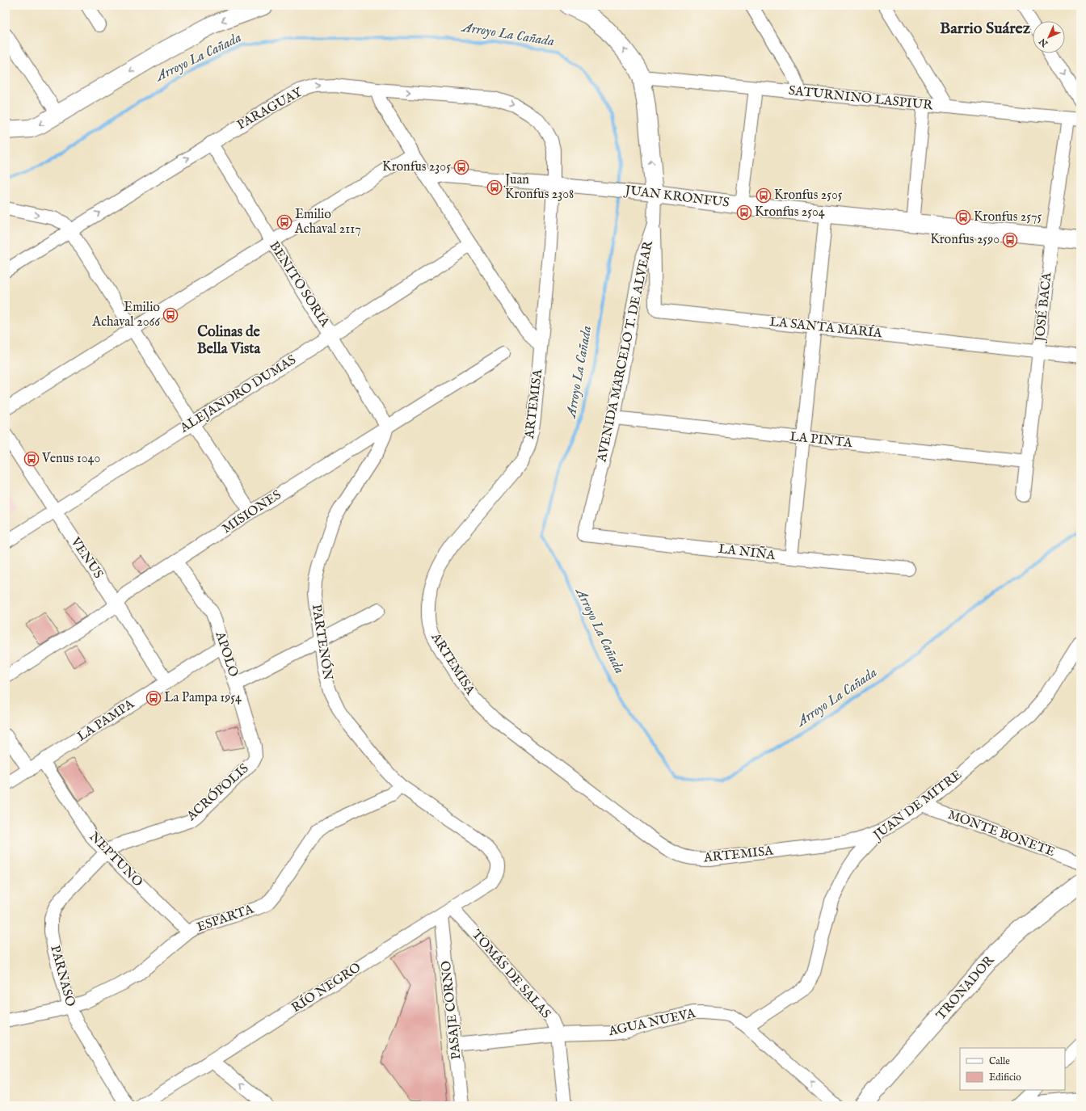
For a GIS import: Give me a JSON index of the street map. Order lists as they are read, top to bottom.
{
  "streets": {
    "main road": ["JUAN KRONFUS", "AVENIDA MARCELO T. DE ALVEAR", "TRONADOR"],
    "street": [
      "SATURNINO LASPIUR",
      "PARAGUAY",
      "BENITO SORIA",
      "JOSÉ BACA",
      "LA SANTA MARÍA",
      "ALEJANDRO DUMAS",
      "ARTEMISA",
      "LA PINTA",
      "MISIONES",
      "LA NIÑA",
      "VENUS",
      "PARTENÓN",
      "APOLO",
      "LA PAMPA",
      "ACRÓPOLIS",
      "JUAN DE MITRE",
      "MONTE BONETE",
      "NEPTUNO",
      "ESPARTA",
      "TOMÁS DE SALAS",
      "PARNASO",
      "RÍO NEGRO",
      "PASAJE CORNO",
      "AGUA NUEVA"
    ]
  },
  "crossings": [
    ["SATURNINO LASPIUR", "JOSÉ BACA"],
    ["SATURNINO LASPIUR", "AVENIDA MARCELO T. DE ALVEAR"],
    ["PARAGUAY", "JUAN KRONFUS"],
    ["PARAGUAY", "BENITO SORIA"],
    ["PARAGUAY", "ARTEMISA"],
    ["JUAN KRONFUS", "JOSÉ BACA"],
    ["JUAN KRONFUS", "AVENIDA MARCELO T. DE ALVEAR"],
    ["JUAN KRONFUS", "ARTEMISA"],
    ["BENITO SORIA", "ALEJANDRO DUMAS"],
    ["BENITO SORIA", "MISIONES"],
    ["BENITO SORIA", "PARTENÓN"],
    ["JOSÉ BACA", "LA SANTA MARÍA"],
    ["JOSÉ BACA", "LA PINTA"],
    ["LA SANTA MARÍA", "AVENIDA MARCELO T. DE ALVEAR"],
    ["AVENIDA MARCELO T. DE ALVEAR", "LA PINTA"],
    ["AVENIDA MARCELO T. DE ALVEAR", "LA NIÑA"],
    ["ALEJANDRO DUMAS", "VENUS"],
    ["ARTEMISA", "JUAN DE MITRE"],
    ["MISIONES", "VENUS"],
    ["MISIONES", "PARTENÓN"],
    ["MISIONES", "APOLO"],
    ["VENUS", "LA PAMPA"],
    ["PARTENÓN", "ESPARTA"],
    ["PARTENÓN", "RÍO NEGRO"],
    ["APOLO", "LA PAMPA"],
    ["APOLO", "ACRÓPOLIS"],
    ["LA PAMPA", "NEPTUNO"],
    ["ACRÓPOLIS", "NEPTUNO"],
    ["ACRÓPOLIS", "PARNASO"],
    ["JUAN DE MITRE", "MONTE BONETE"],
    ["JUAN DE MITRE", "AGUA NUEVA"],
    ["NEPTUNO", "ESPARTA"],
    ["NEPTUNO", "PARNASO"],
    ["ESPARTA", "PARNASO"],
    ["TOMÁS DE SALAS", "RÍO NEGRO"],
    ["TOMÁS DE SALAS", "PASAJE CORNO"],
    ["TOMÁS DE SALAS", "AGUA NUEVA"],
    ["RÍO NEGRO", "PASAJE CORNO"],
    ["PASAJE CORNO", "AGUA NUEVA"]
  ],
  "one_way": ["PARAGUAY", "AVENIDA MARCELO T. DE ALVEAR"],
  "districts": ["Barrio Suárez", "Colinas de Bella Vista"],
  "water": ["Arroyo La Cañada"],
  "places": {
    "bus stop": [
      "Kronfus 2305",
      "Juan Kronfus 2308",
      "Kronfus 2505",
      "Kronfus 2504",
      "Kronfus 2575",
      "Emilio Achaval 2117",
      "Kronfus 2590",
      "Emilio Achaval 2066",
      "Venus 1040",
      "La Pampa 1954"
    ]
  },
  "legend": ["Calle", "Edificio"],
  "north": "bottom left"
}
